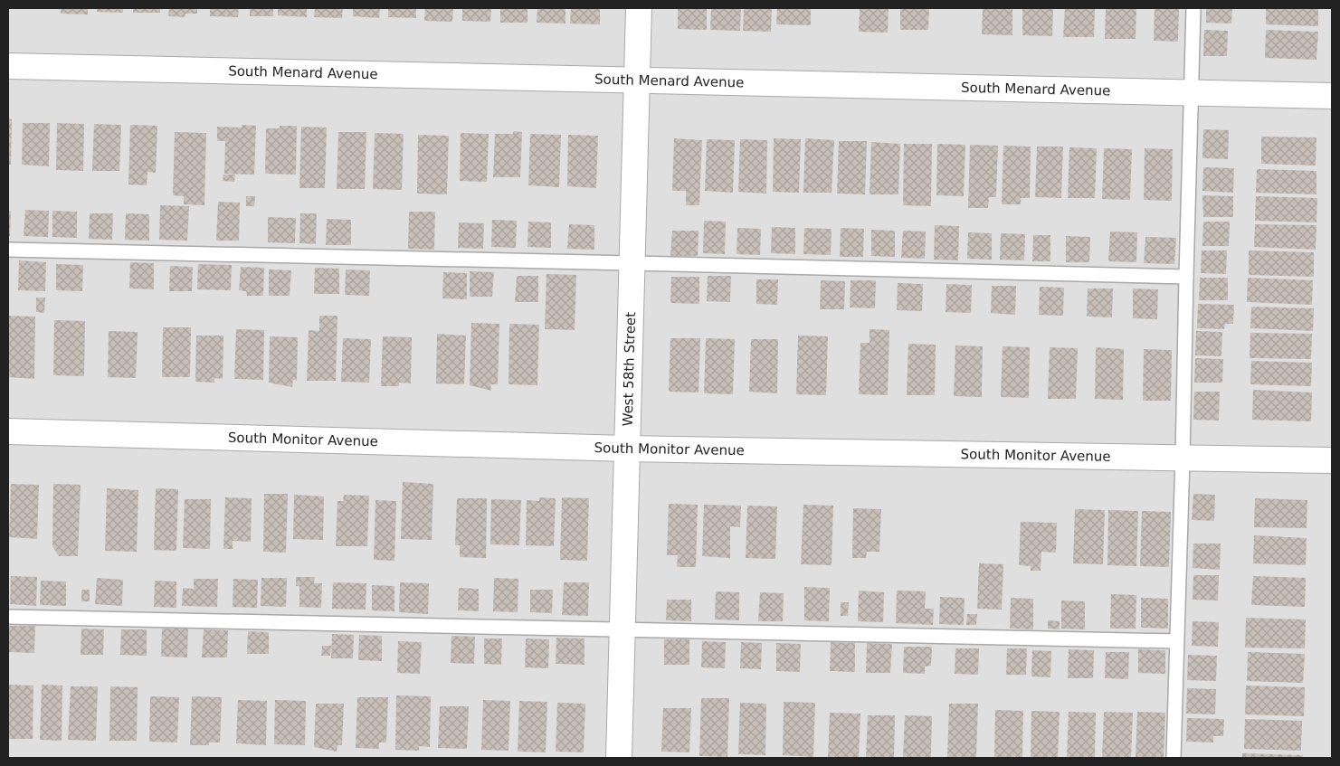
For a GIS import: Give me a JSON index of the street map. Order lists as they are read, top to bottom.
{
  "streets": {
    "street": ["South Menard Avenue", "West 58th Street", "South Monitor Avenue"]
  },
  "crossings": [
    ["South Menard Avenue", "West 58th Street"],
    ["West 58th Street", "South Monitor Avenue"]
  ]
}
